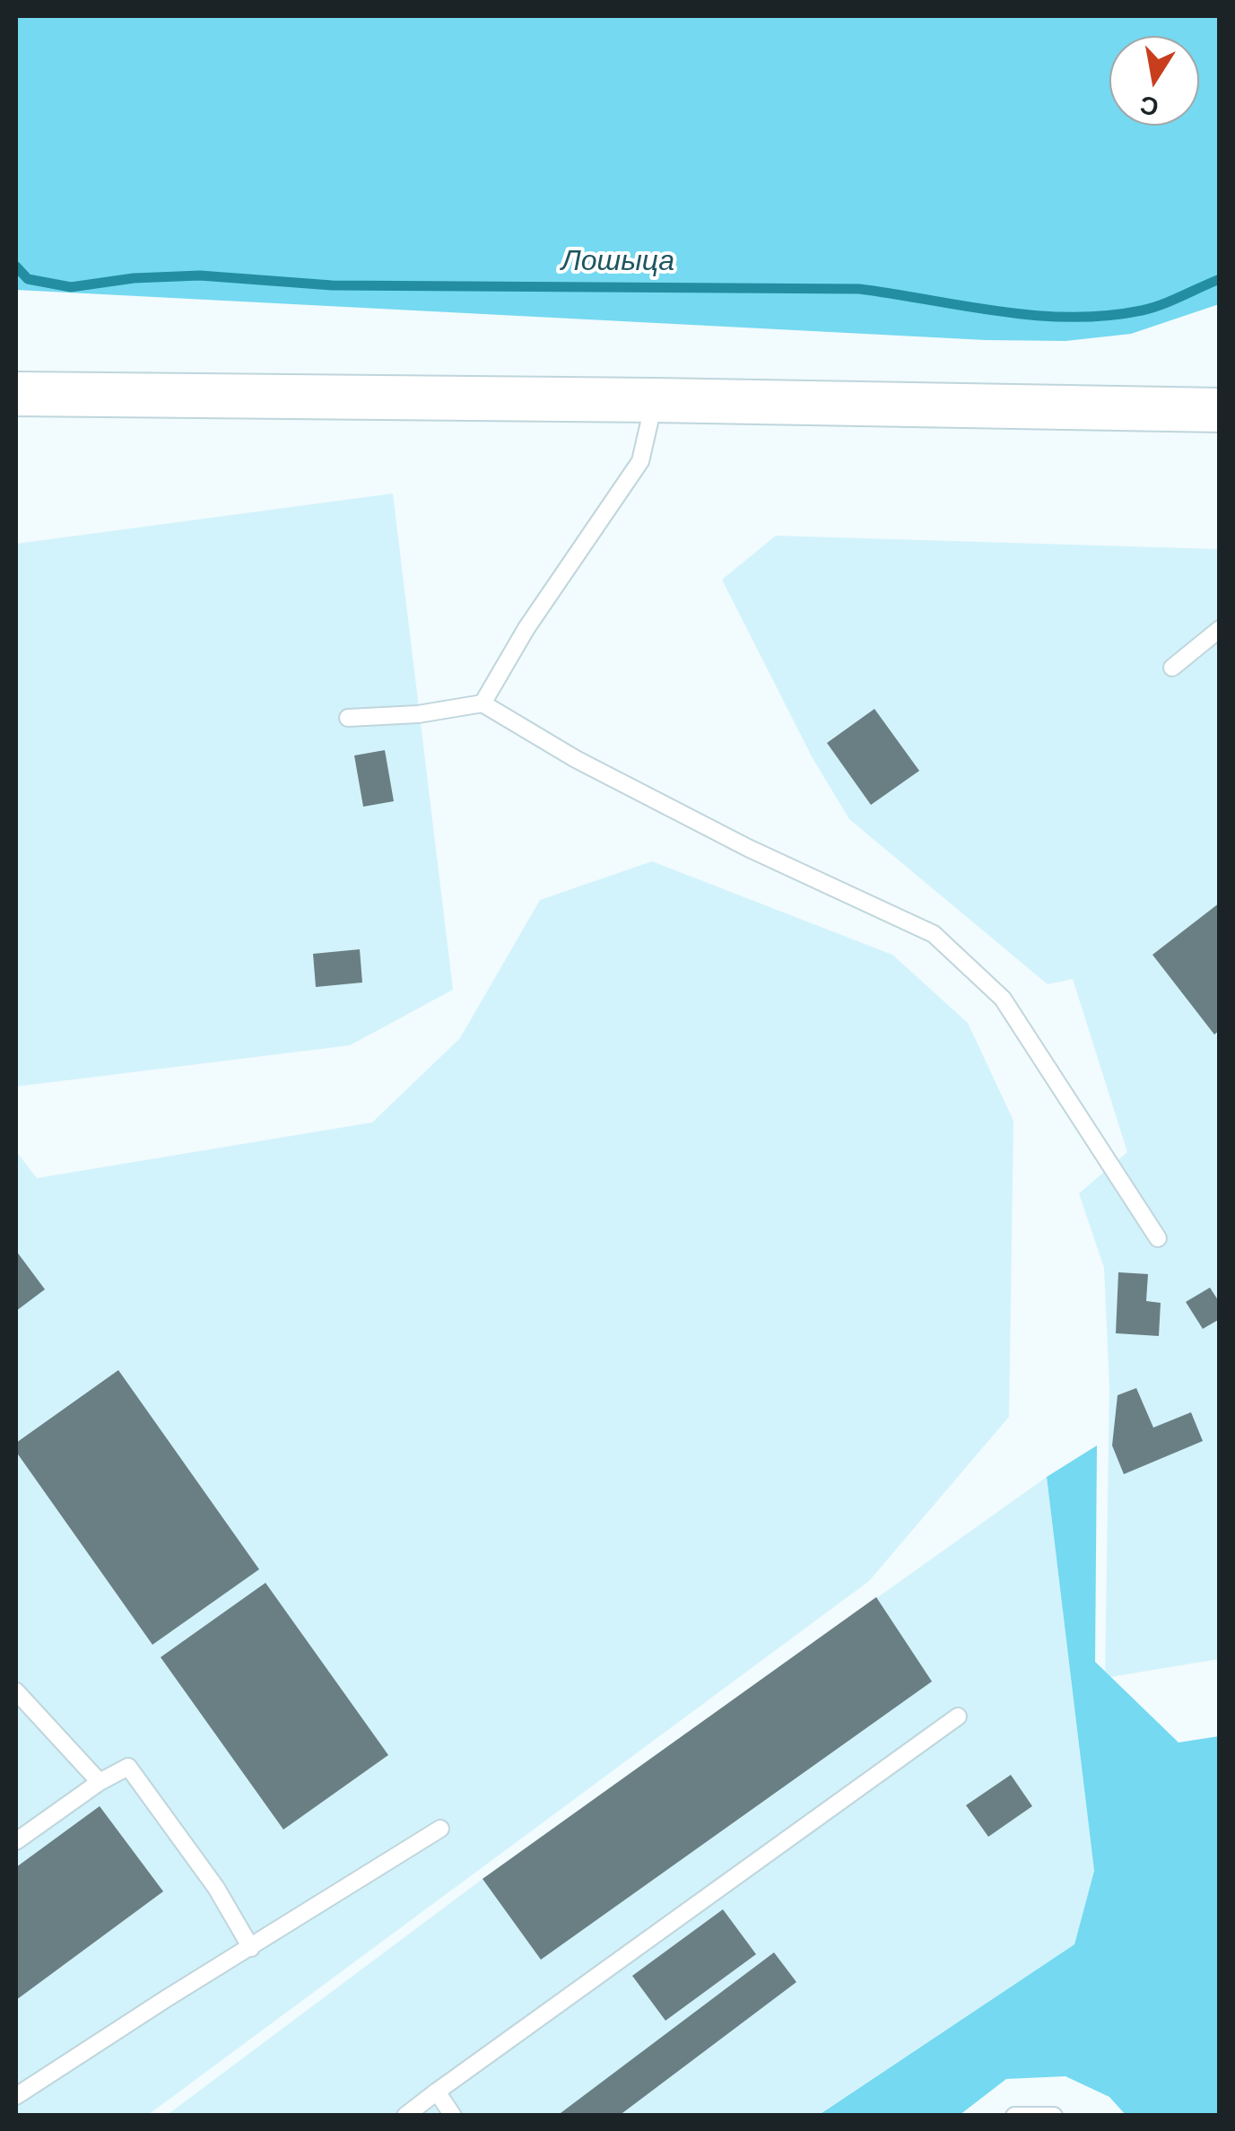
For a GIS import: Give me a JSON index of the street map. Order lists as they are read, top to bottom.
{
  "water": ["Лошыца"],
  "north": "bottom"
}
